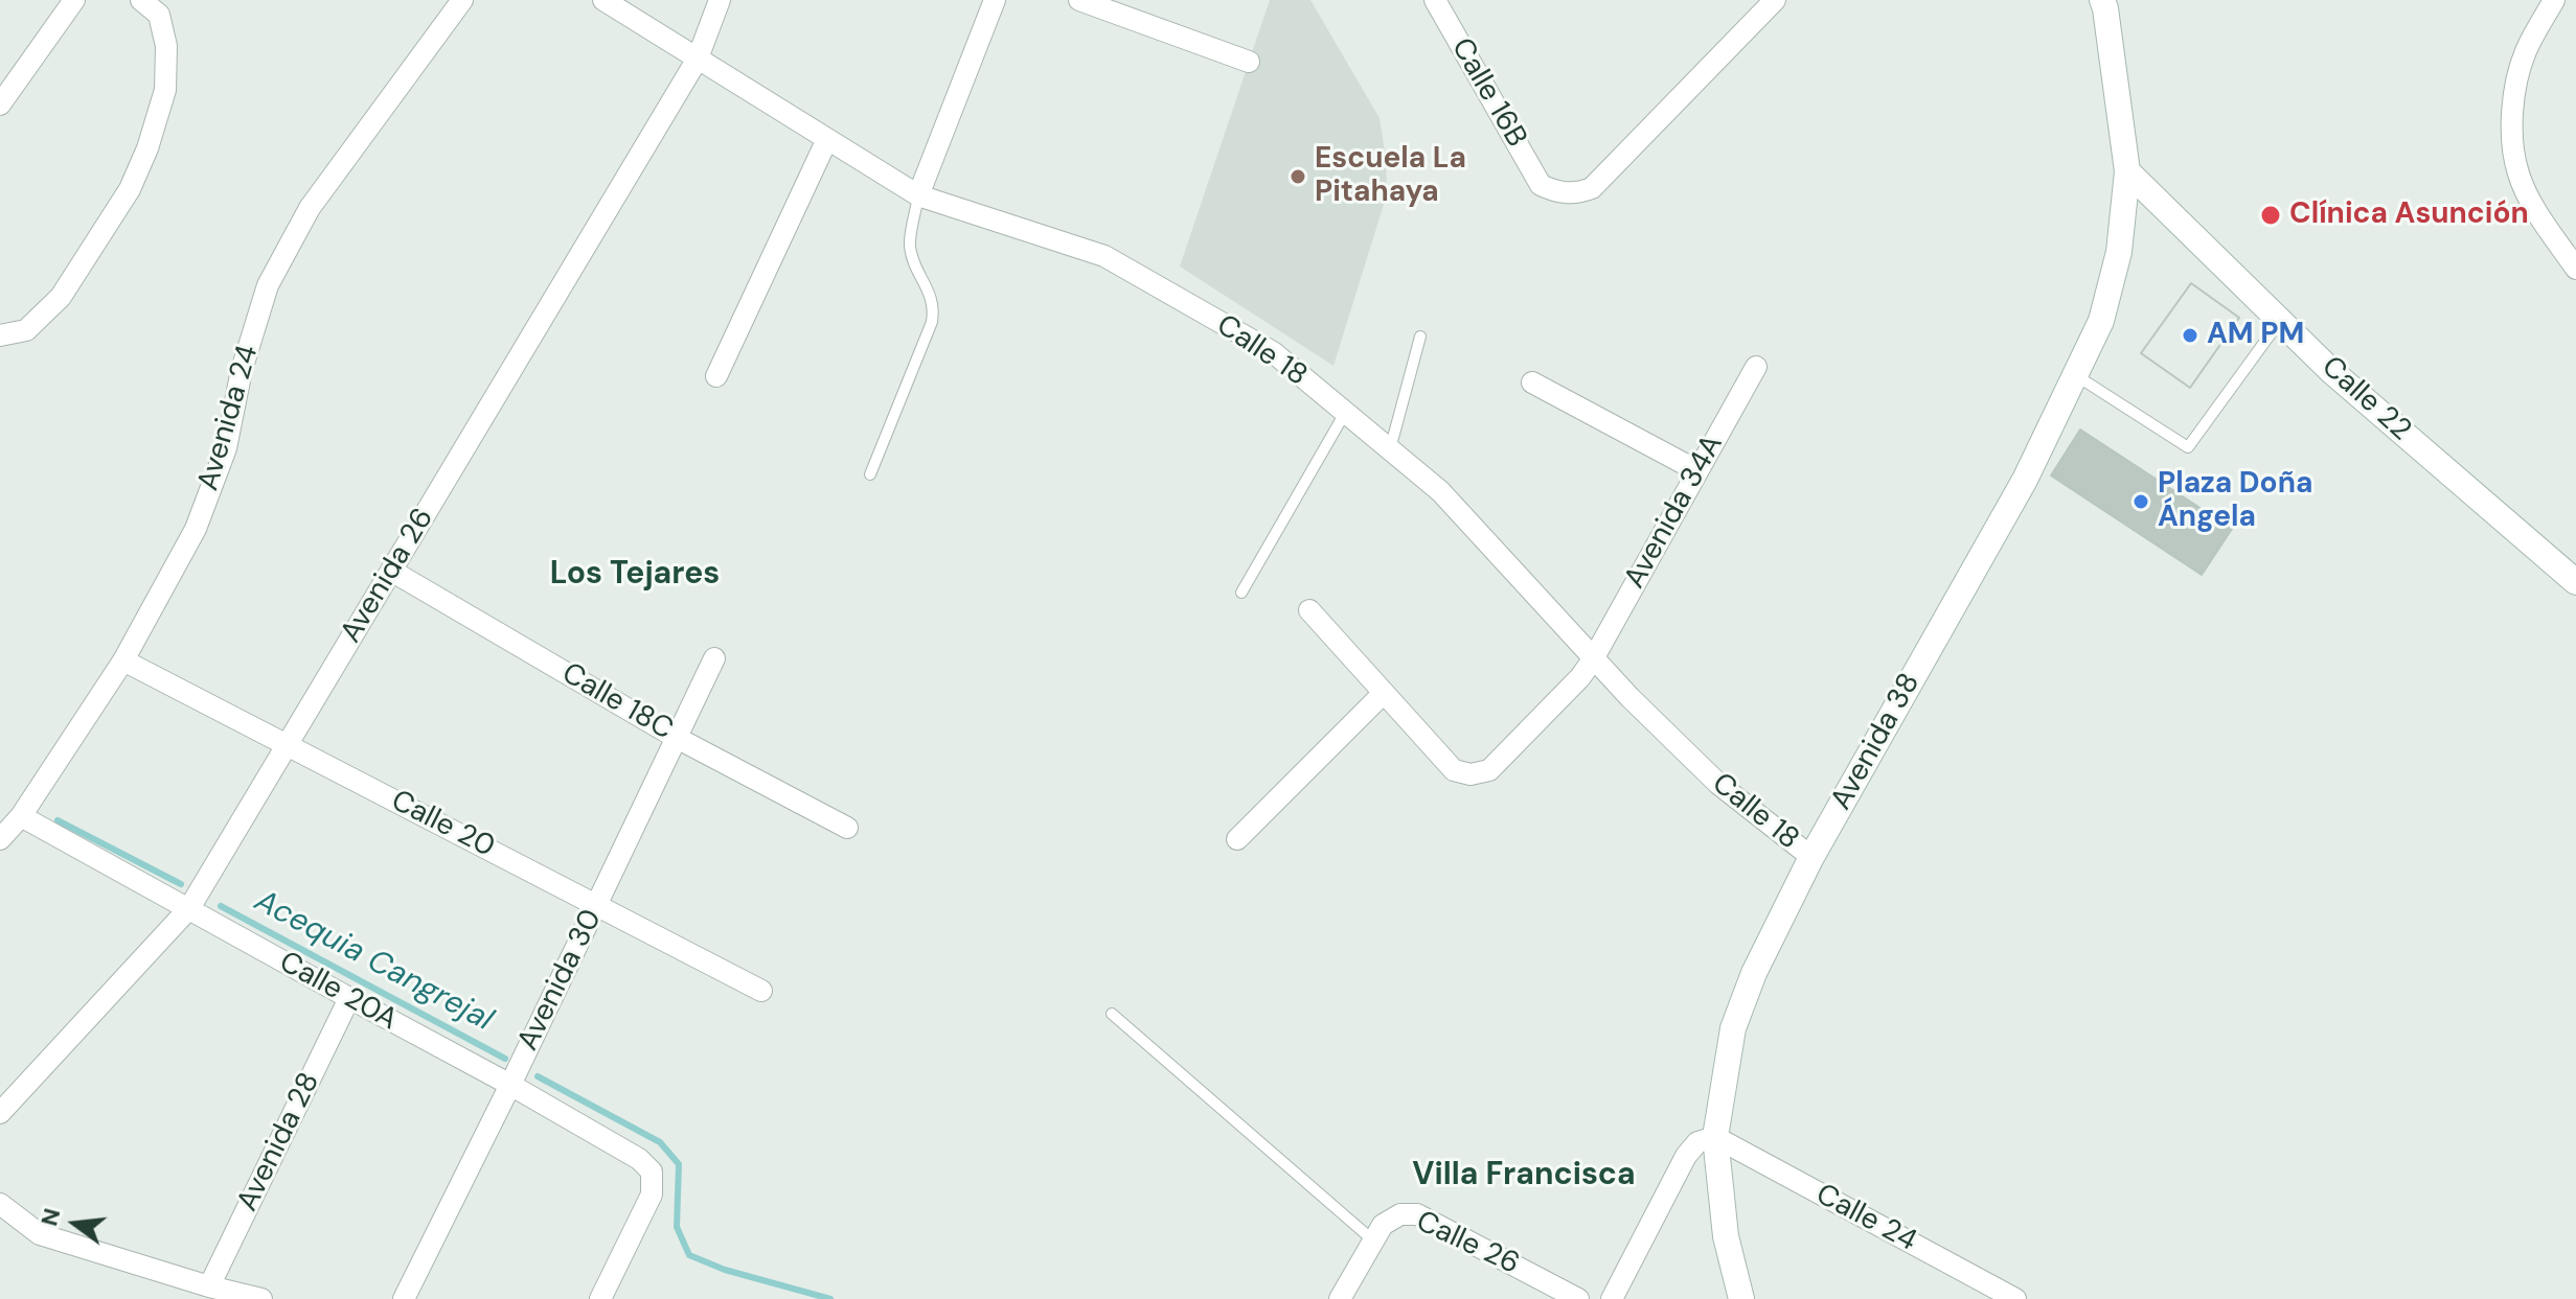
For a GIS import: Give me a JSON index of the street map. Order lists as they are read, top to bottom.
{
  "streets": {
    "street": [
      "Calle 16B",
      "Calle 18",
      "Calle 22",
      "Avenida 24",
      "Avenida 34A",
      "Avenida 26",
      "Calle 18C",
      "Avenida 38",
      "Calle 20",
      "Avenida 30",
      "Calle 20A",
      "Avenida 28",
      "Calle 24",
      "Calle 26"
    ]
  },
  "crossings": [
    ["Calle 18", "Avenida 34A"],
    ["Calle 18", "Avenida 26"],
    ["Calle 18", "Avenida 38"],
    ["Calle 22", "Avenida 38"],
    ["Avenida 24", "Calle 20"],
    ["Avenida 24", "Calle 20A"],
    ["Avenida 26", "Calle 18C"],
    ["Avenida 26", "Calle 20"],
    ["Avenida 26", "Calle 20A"],
    ["Calle 18C", "Avenida 30"],
    ["Avenida 38", "Calle 24"],
    ["Calle 20", "Avenida 30"],
    ["Avenida 30", "Calle 20A"],
    ["Calle 20A", "Avenida 28"]
  ],
  "districts": ["Los Tejares", "Villa Francisca"],
  "water": ["Acequia Cangrejal"],
  "places": [
    "Escuela La Pitahaya",
    "Clínica Asunción",
    "AM PM",
    "Plaza Doña Ángela"
  ],
  "north": "left"
}
